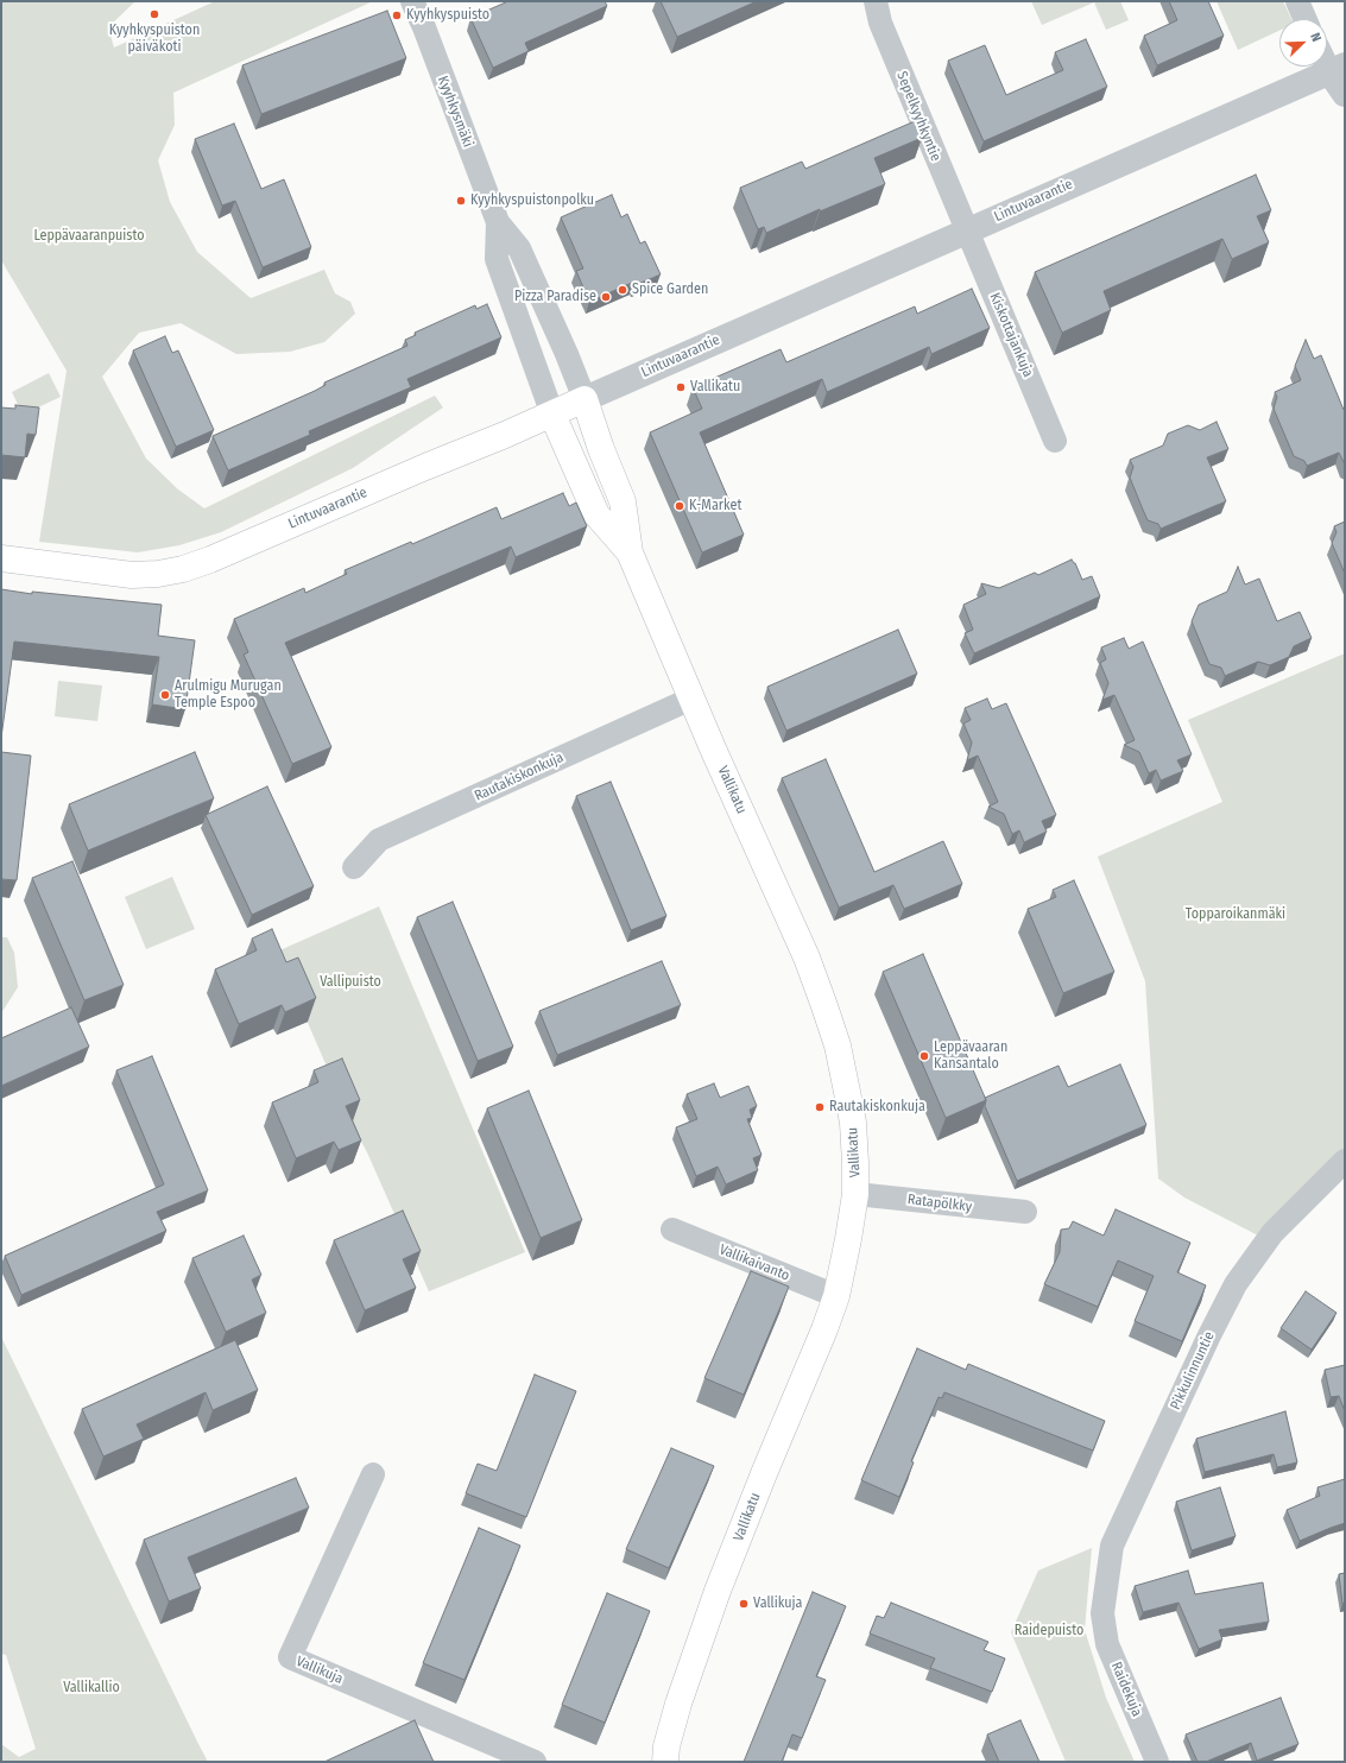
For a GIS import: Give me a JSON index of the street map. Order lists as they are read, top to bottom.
{
  "streets": {
    "main road": ["Lintuvaarantie", "Vallikatu"],
    "street": [
      "Kyyhkysmäki",
      "Sepelkyyhkyntie",
      "Kiskottajankuja",
      "Rautakiskonkuja",
      "Ratapölkky",
      "Vallikaivanto",
      "Pikkulinnuntie",
      "Vallikuja",
      "Raidekuja"
    ]
  },
  "crossings": [
    ["Kyyhkysmäki", "Lintuvaarantie"],
    ["Kyyhkysmäki", "Vallikatu"],
    ["Sepelkyyhkyntie", "Lintuvaarantie"],
    ["Sepelkyyhkyntie", "Kiskottajankuja"],
    ["Lintuvaarantie", "Kiskottajankuja"],
    ["Lintuvaarantie", "Vallikatu"],
    ["Rautakiskonkuja", "Vallikatu"],
    ["Vallikatu", "Ratapölkky"],
    ["Vallikatu", "Vallikaivanto"],
    ["Pikkulinnuntie", "Raidekuja"]
  ],
  "parks": [
    "Leppävaaranpuisto",
    "Topparoikanmäki",
    "Vallipuisto",
    "Raidepuisto",
    "Vallikallio"
  ],
  "places": [
    "Kyyhkyspuiston päiväkoti",
    "Kyyhkyspuisto",
    "Kyyhkyspuistonpolku",
    "Spice Garden",
    "Pizza Paradise",
    "Vallikatu",
    "K-Market",
    "Arulmigu Murugan Temple Espoo",
    "Leppävaaran Kansantalo",
    "Rautakiskonkuja",
    "Vallikuja"
  ],
  "north": "top right"
}
